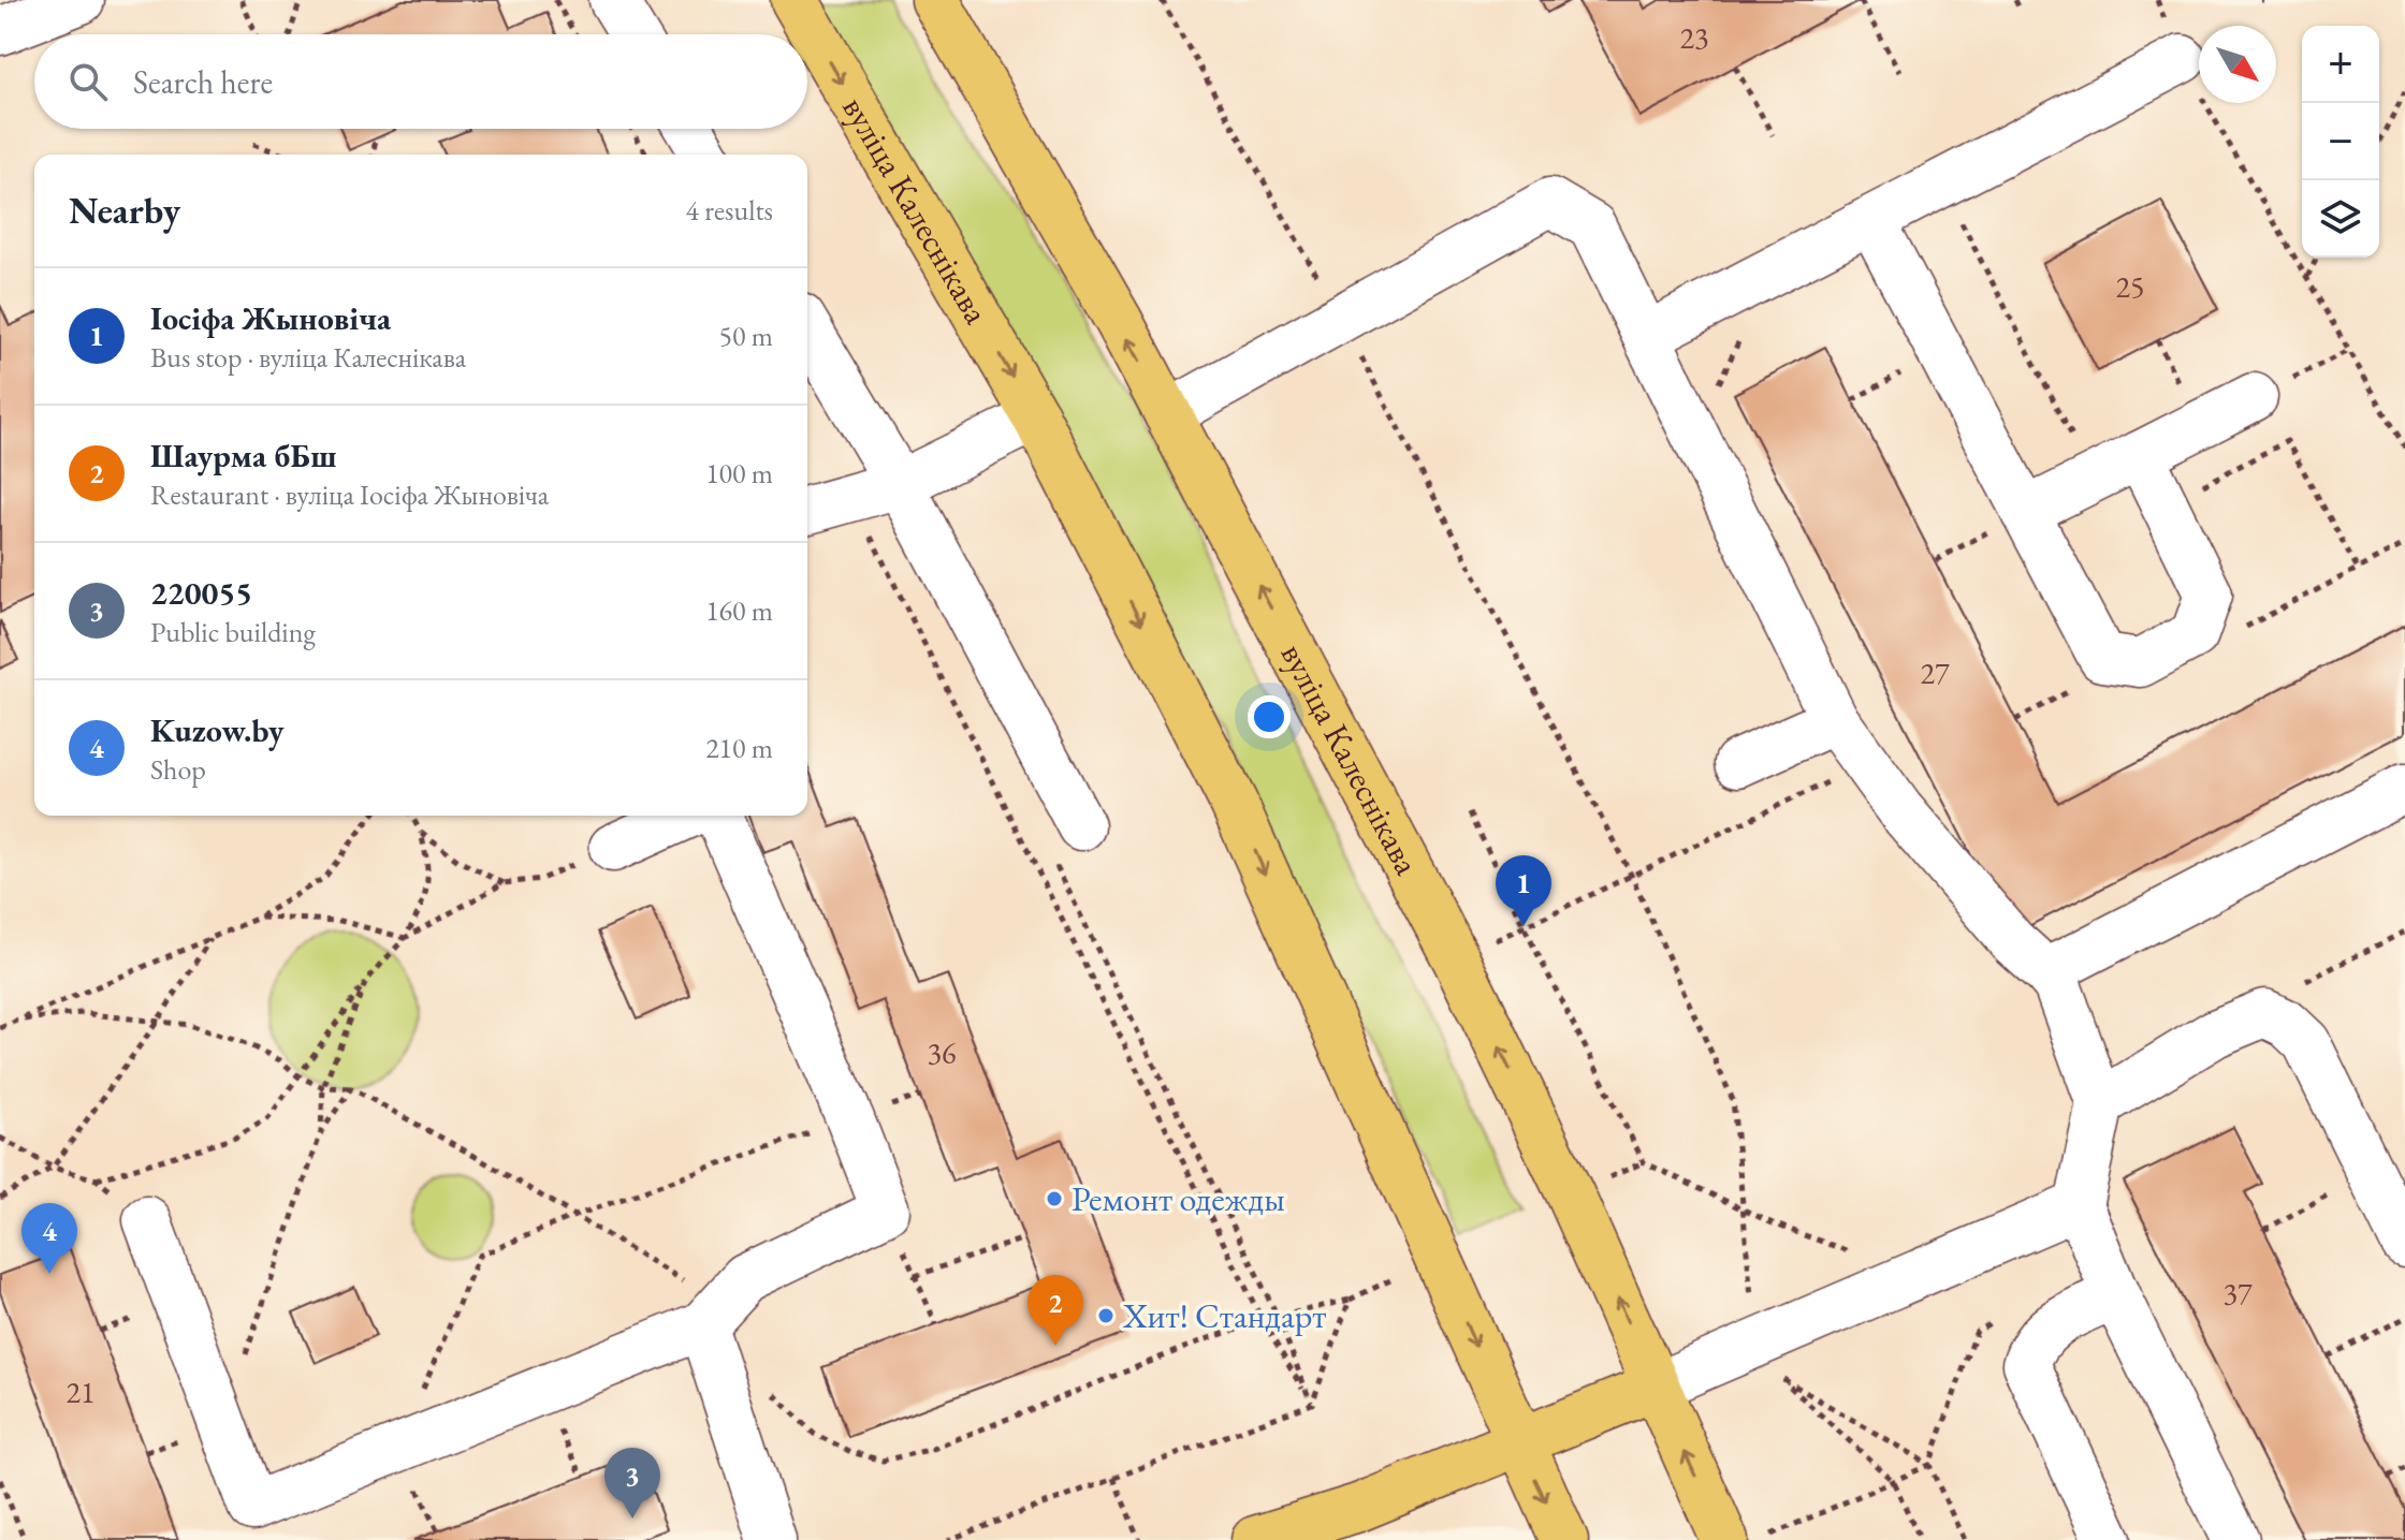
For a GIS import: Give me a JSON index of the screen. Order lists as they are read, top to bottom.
{
  "streets": {
    "main road": ["вуліца Калеснікава"]
  },
  "places": ["Ремонт одежды", "Хит! Стандарт"],
  "house_numbers": [
    "23",
    "25",
    "27",
    "36",
    "37",
    "21"
  ],
  "north": "bottom right",
  "page": {
    "map_buttons": ["+", "−"],
    "search": "Search here",
    "heading": ["Nearby", "4 results"],
    "list": [
      {
        "mark": "1",
        "name": "Іосіфа Жыновіча",
        "note": "Bus stop · вуліца Калеснікава",
        "value": "50 m"
      },
      {
        "mark": "2",
        "name": "Шаурма бБш",
        "note": "Restaurant · вуліца Іосіфа Жыновіча",
        "value": "100 m"
      },
      {
        "mark": "3",
        "name": "220055",
        "note": "Public building",
        "value": "160 m"
      },
      {
        "mark": "4",
        "name": "Kuzow.by",
        "note": "Shop",
        "value": "210 m"
      }
    ],
    "pins": [
      "1",
      "4",
      "2",
      "3"
    ]
  }
}
